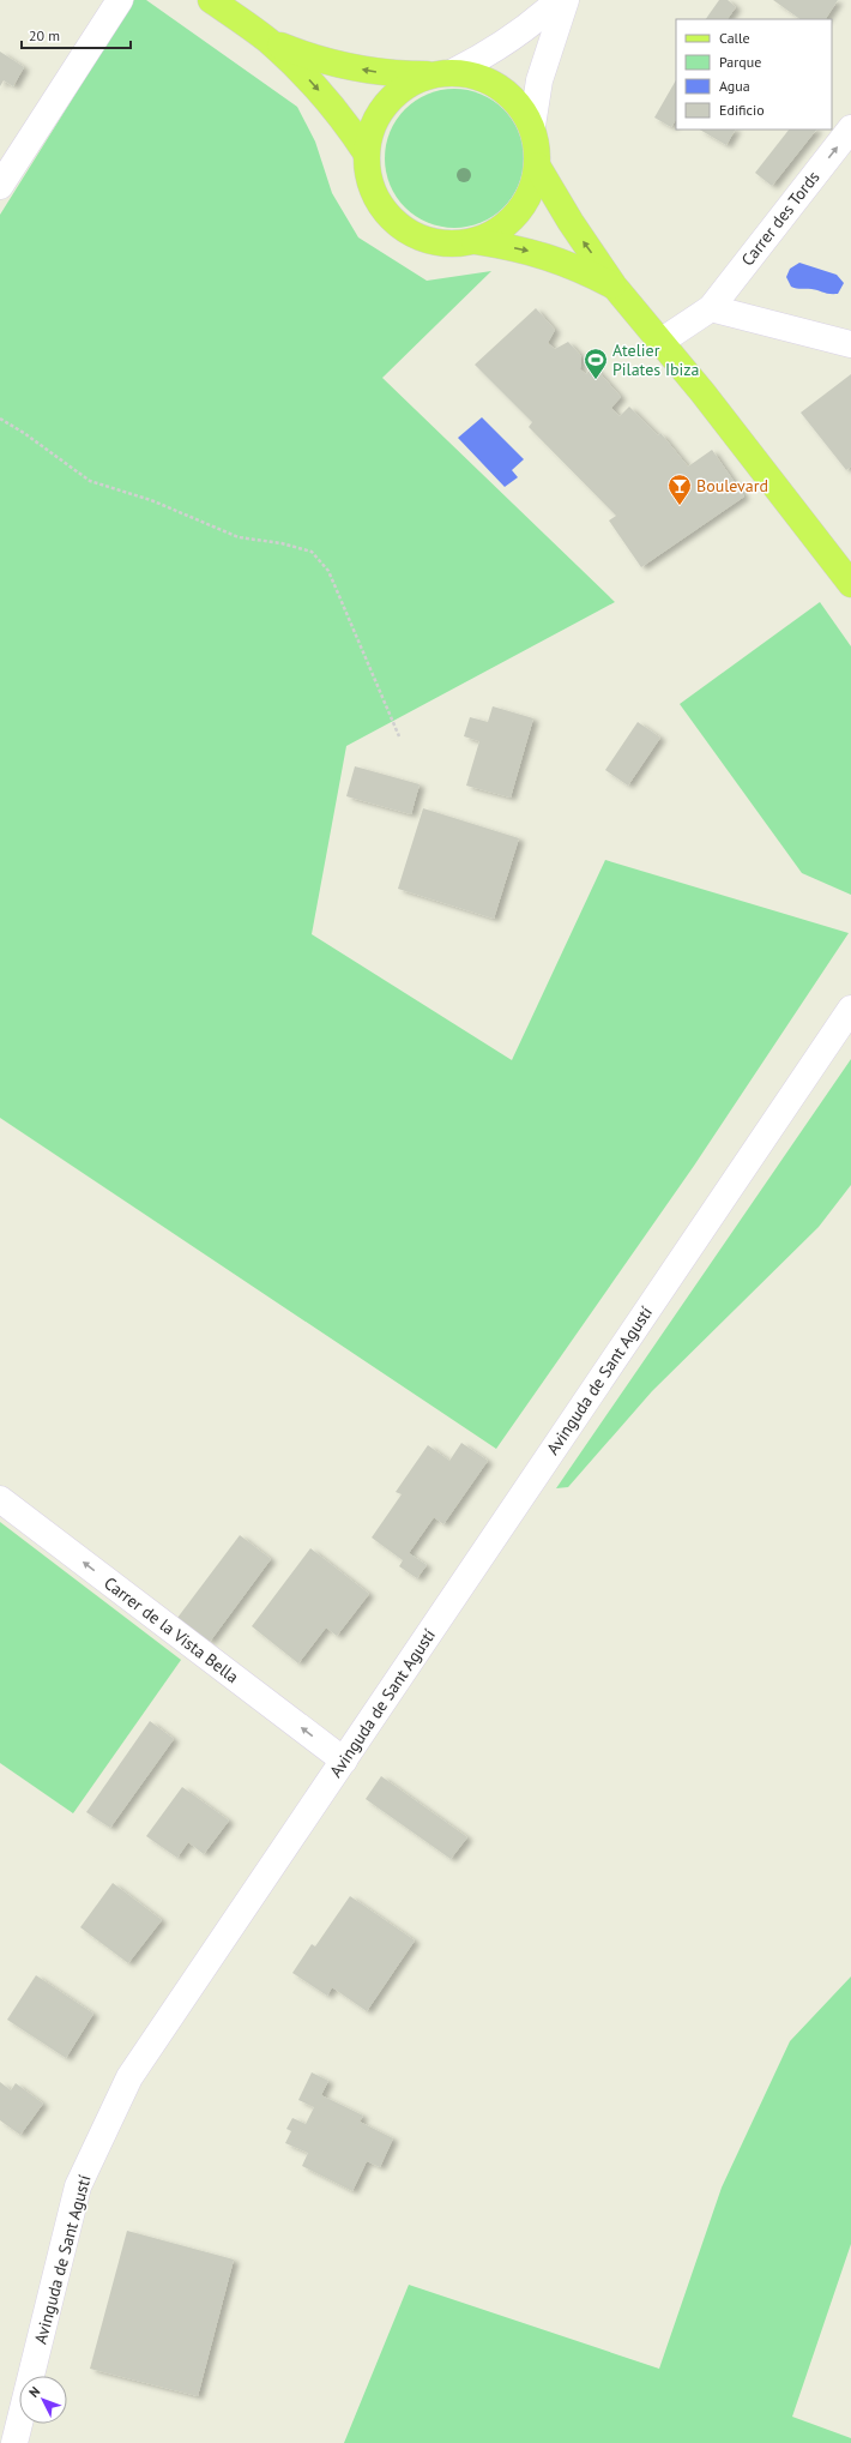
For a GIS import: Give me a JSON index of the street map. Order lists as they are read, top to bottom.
{
  "streets": {
    "street": ["Carrer des Tords", "Avinguda de Sant Agustí", "Carrer de la Vista Bella"]
  },
  "crossings": [
    ["Avinguda de Sant Agustí", "Carrer de la Vista Bella"]
  ],
  "one_way": ["Carrer des Tords", "Carrer de la Vista Bella"],
  "places": {
    "sports": ["Atelier Pilates Ibiza"],
    "bar": ["Boulevard"]
  },
  "legend": [
    "Calle",
    "Parque",
    "Agua",
    "Edificio"
  ],
  "scale_bar": "20 m",
  "north": "top left"
}
